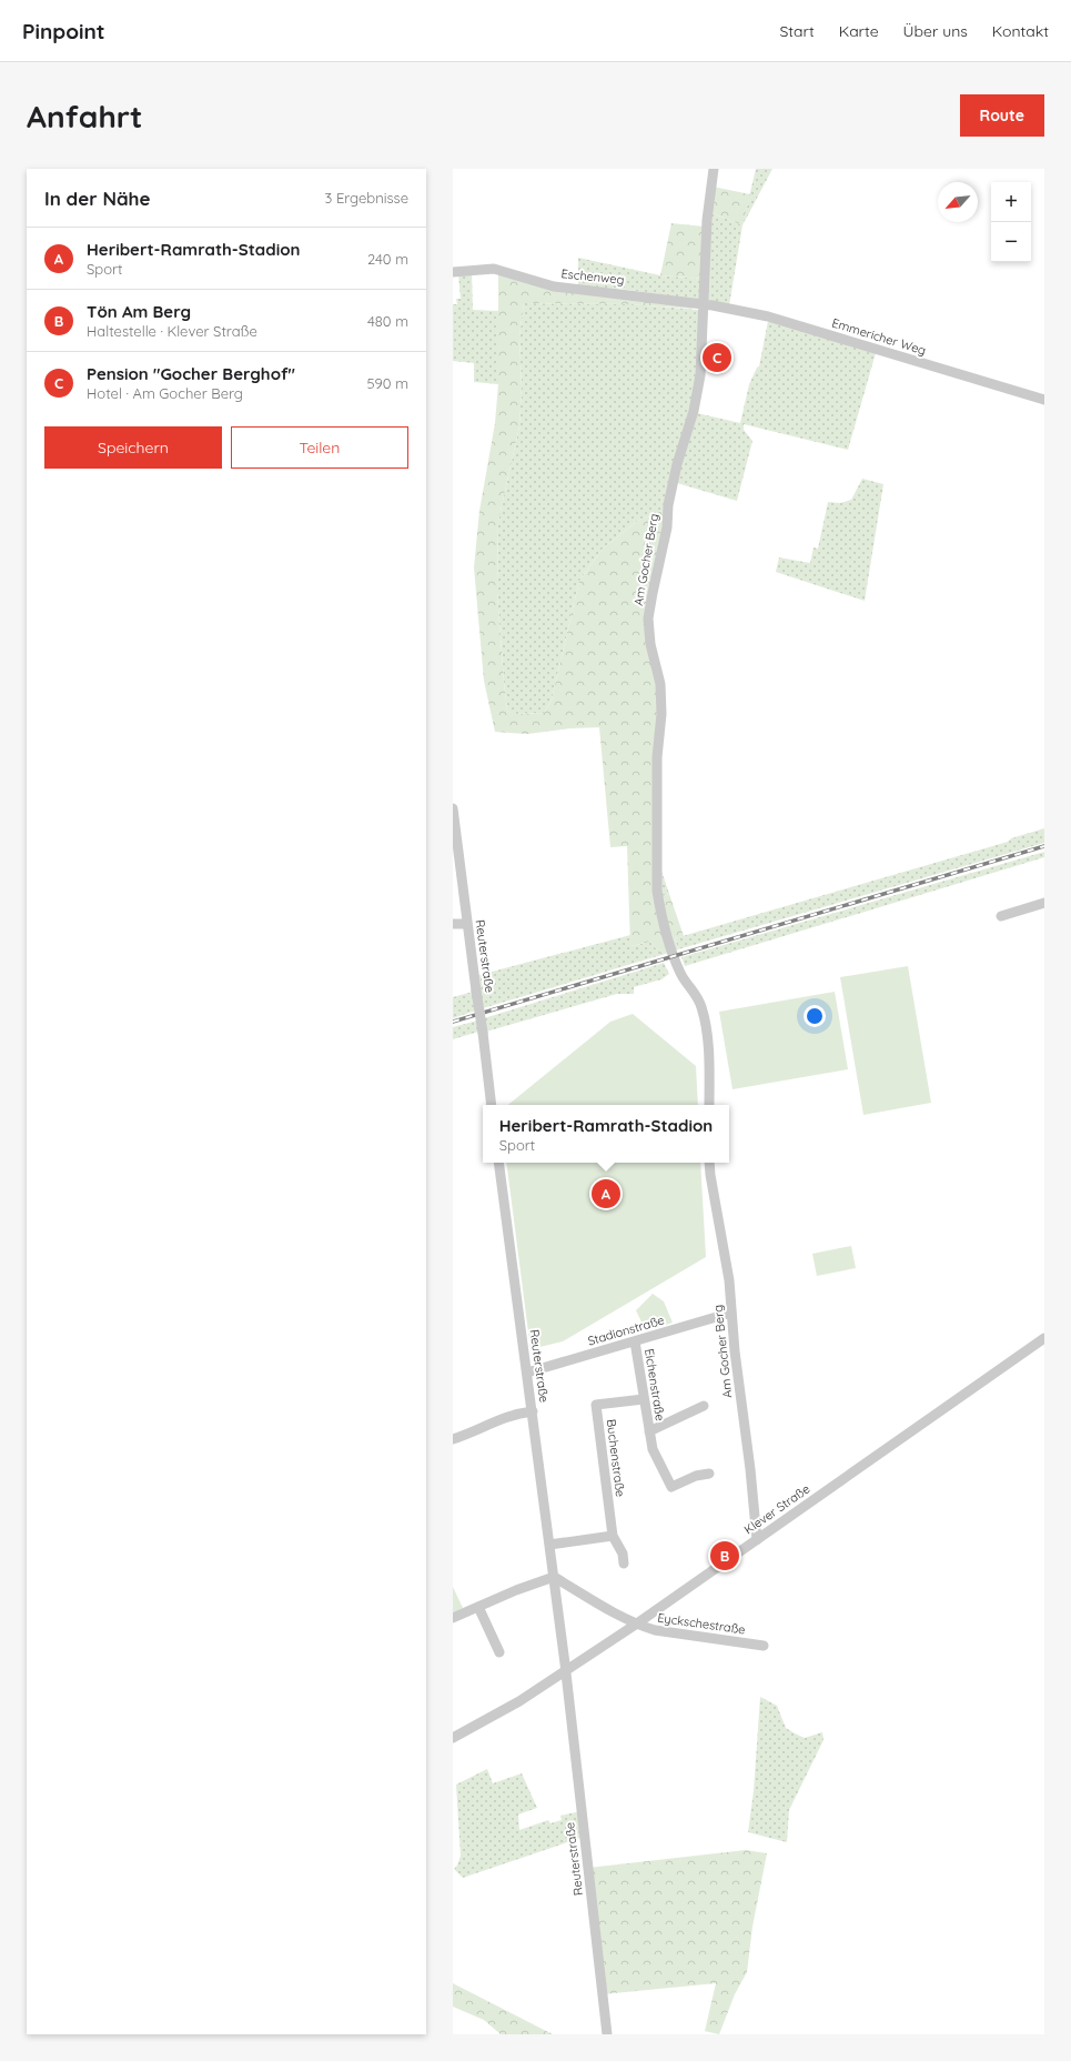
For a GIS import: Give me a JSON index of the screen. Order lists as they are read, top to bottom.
{
  "streets": {
    "street": [
      "Eschenweg",
      "Emmericher Weg",
      "Am Gocher Berg",
      "Reuterstraße",
      "Stadionstraße",
      "Eichenstraße",
      "Buchenstraße",
      "Klever Straße",
      "Eyckschestraße"
    ]
  },
  "crossings": [
    ["Eschenweg", "Emmericher Weg"],
    ["Eschenweg", "Am Gocher Berg"],
    ["Emmericher Weg", "Am Gocher Berg"],
    ["Am Gocher Berg", "Stadionstraße"],
    ["Am Gocher Berg", "Klever Straße"],
    ["Reuterstraße", "Stadionstraße"],
    ["Reuterstraße", "Klever Straße"],
    ["Stadionstraße", "Eichenstraße"],
    ["Eichenstraße", "Buchenstraße"],
    ["Klever Straße", "Eyckschestraße"]
  ],
  "north": "bottom left",
  "page": {
    "header": "Pinpoint",
    "nav": [
      "Start",
      "Karte",
      "Über uns",
      "Kontakt"
    ],
    "buttons": [
      "Route",
      ["Speichern", "Teilen"]
    ],
    "title": "Anfahrt",
    "heading": ["In der Nähe", "3 Ergebnisse"],
    "map_buttons": ["+", "−"],
    "list": [
      {
        "mark": "A",
        "name": "Heribert-Ramrath-Stadion",
        "note": "Sport",
        "value": "240 m"
      },
      {
        "mark": "B",
        "name": "Tön Am Berg",
        "note": "Haltestelle · Klever Straße",
        "value": "480 m"
      },
      {
        "mark": "C",
        "name": "Pension \"Gocher Berghof\"",
        "note": "Hotel · Am Gocher Berg",
        "value": "590 m"
      }
    ],
    "pins": ["C", "A", "B"],
    "popup": ["Heribert-Ramrath-Stadion", "Sport"]
  }
}
